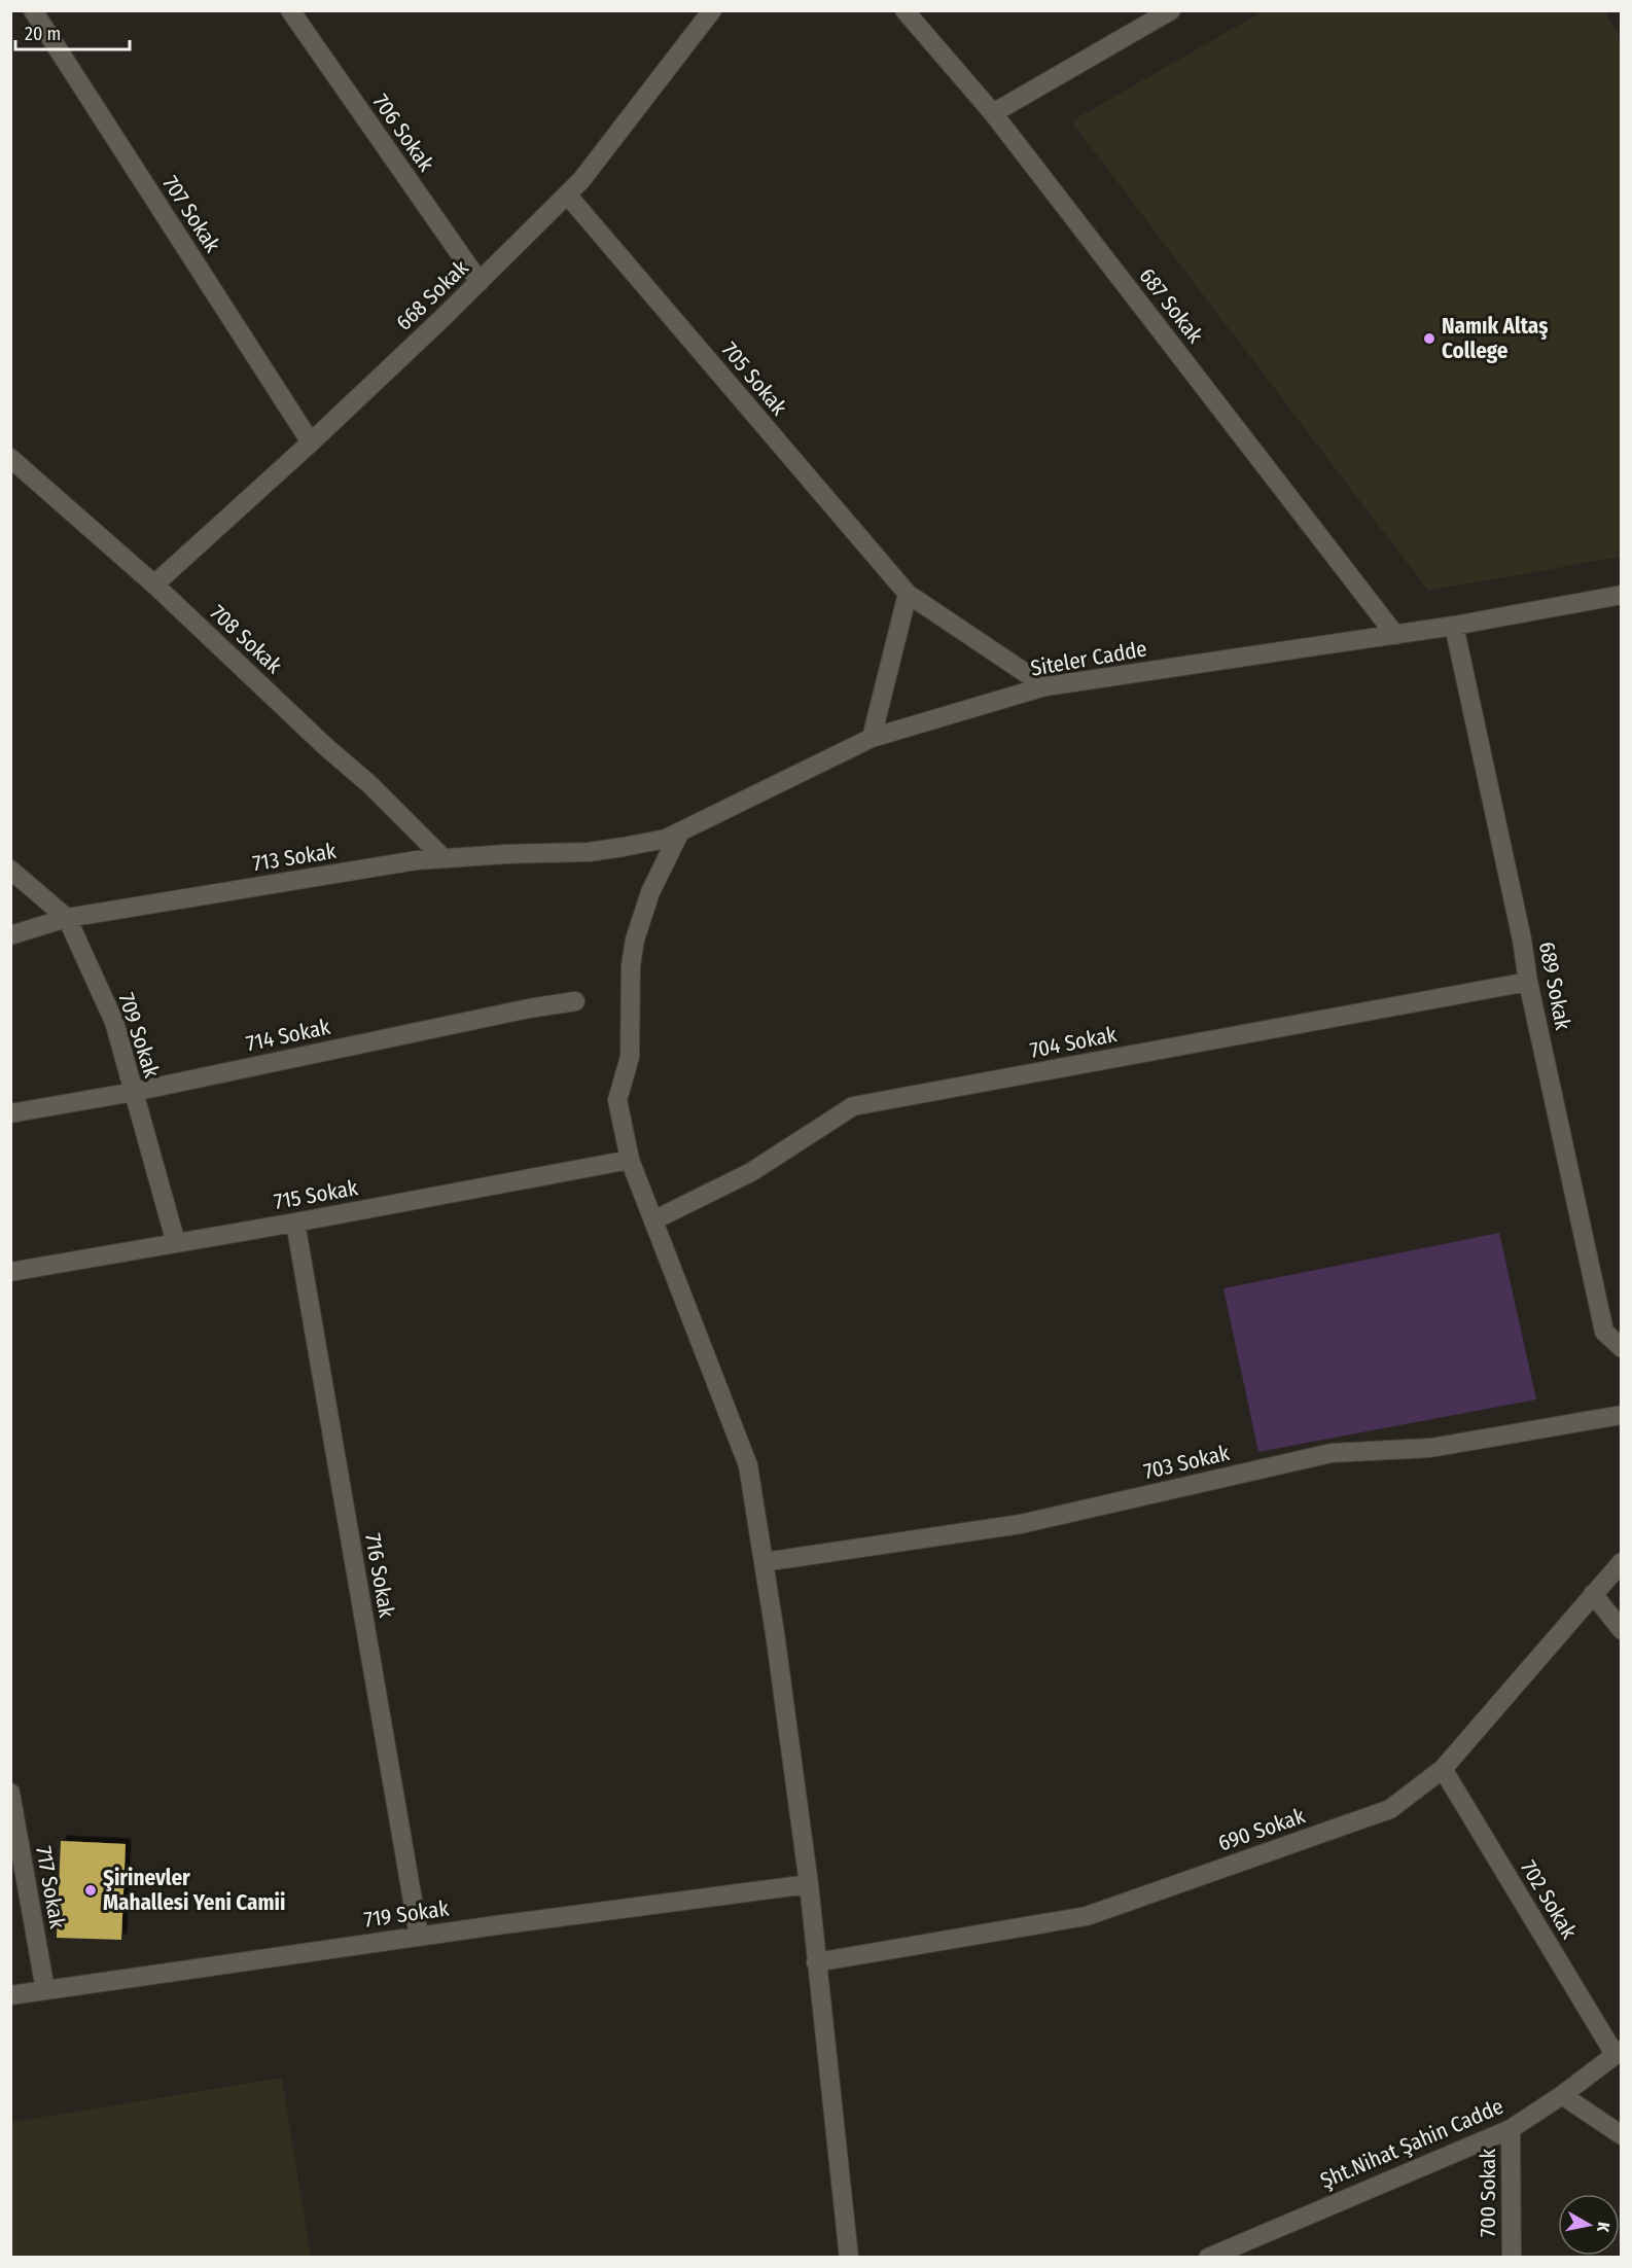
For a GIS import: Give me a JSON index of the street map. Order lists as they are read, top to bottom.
{
  "streets": {
    "street": [
      "706 Sokak",
      "707 Sokak",
      "668 Sokak",
      "687 Sokak",
      "705 Sokak",
      "708 Sokak",
      "Siteler Cadde",
      "713 Sokak",
      "689 Sokak",
      "709 Sokak",
      "714 Sokak",
      "704 Sokak",
      "715 Sokak",
      "703 Sokak",
      "716 Sokak",
      "690 Sokak",
      "717 Sokak",
      "702 Sokak",
      "719 Sokak",
      "Şht.Nihat Şahin Cadde",
      "700 Sokak"
    ]
  },
  "crossings": [
    ["706 Sokak", "668 Sokak"],
    ["707 Sokak", "668 Sokak"],
    ["668 Sokak", "705 Sokak"],
    ["668 Sokak", "708 Sokak"],
    ["687 Sokak", "Siteler Cadde"],
    ["705 Sokak", "Siteler Cadde"],
    ["708 Sokak", "713 Sokak"],
    ["Siteler Cadde", "713 Sokak"],
    ["Siteler Cadde", "689 Sokak"],
    ["713 Sokak", "709 Sokak"],
    ["689 Sokak", "704 Sokak"],
    ["709 Sokak", "714 Sokak"],
    ["709 Sokak", "715 Sokak"],
    ["715 Sokak", "716 Sokak"],
    ["716 Sokak", "719 Sokak"],
    ["690 Sokak", "702 Sokak"],
    ["717 Sokak", "719 Sokak"],
    ["702 Sokak", "Şht.Nihat Şahin Cadde"],
    ["Şht.Nihat Şahin Cadde", "700 Sokak"]
  ],
  "places": ["Namık Altaş College", "Şirinevler Mahallesi Yeni Camii"],
  "scale_bar": "20 m",
  "north": "right"
}
